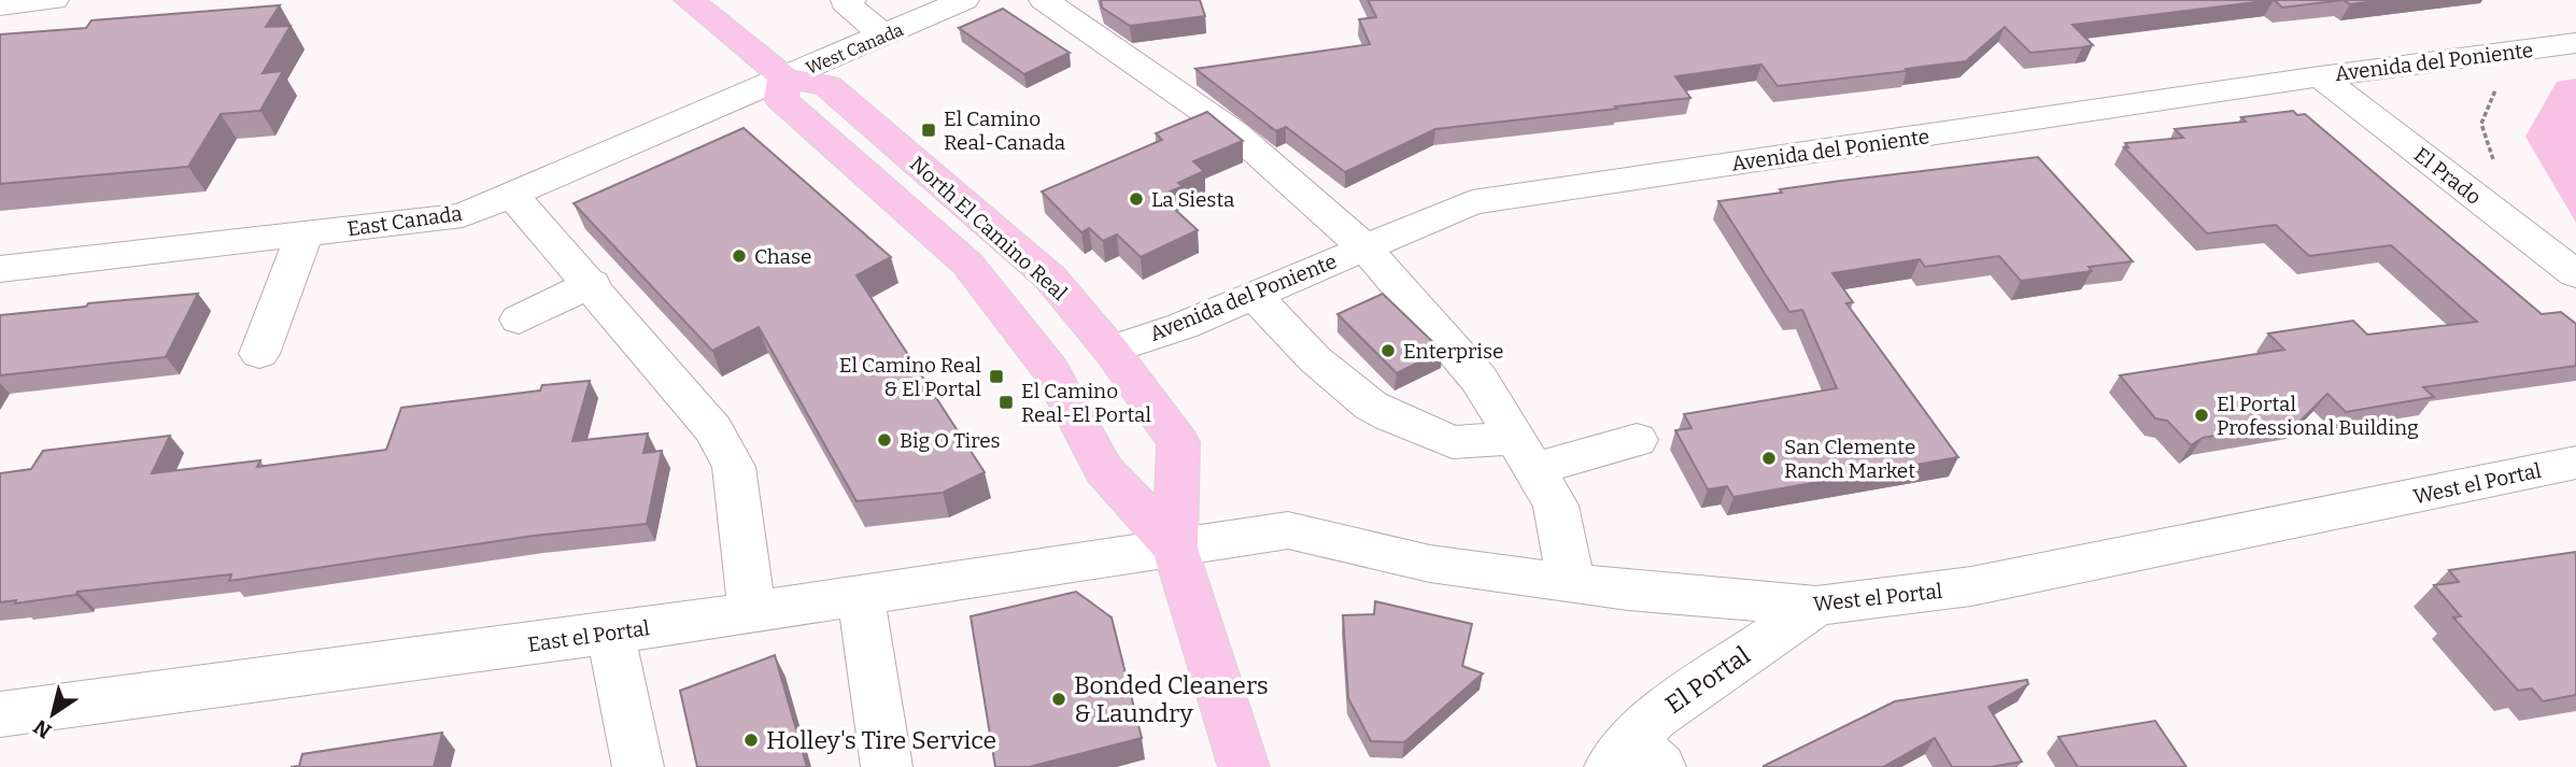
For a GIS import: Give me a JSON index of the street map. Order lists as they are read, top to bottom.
{
  "streets": {
    "main road": ["North El Camino Real"],
    "street": [
      "West Canada",
      "Avenida del Poniente",
      "El Prado",
      "East Canada",
      "West el Portal",
      "East el Portal",
      "El Portal"
    ]
  },
  "crossings": [
    ["West Canada", "East Canada"],
    ["West Canada", "North El Camino Real"],
    ["Avenida del Poniente", "El Prado"],
    ["Avenida del Poniente", "North El Camino Real"],
    ["East Canada", "North El Camino Real"],
    ["North El Camino Real", "West el Portal"],
    ["North El Camino Real", "East el Portal"],
    ["West el Portal", "East el Portal"],
    ["West el Portal", "El Portal"]
  ],
  "places": {
    "transit": ["El Camino Real-Canada", "El Camino Real & El Portal", "El Camino Real-El Portal"],
    "other": [
      "La Siesta",
      "Chase",
      "Enterprise",
      "El Portal Professional Building",
      "Big O Tires",
      "San Clemente Ranch Market",
      "Bonded Cleaners & Laundry",
      "Holley's Tire Service"
    ]
  },
  "north": "bottom left"
}
